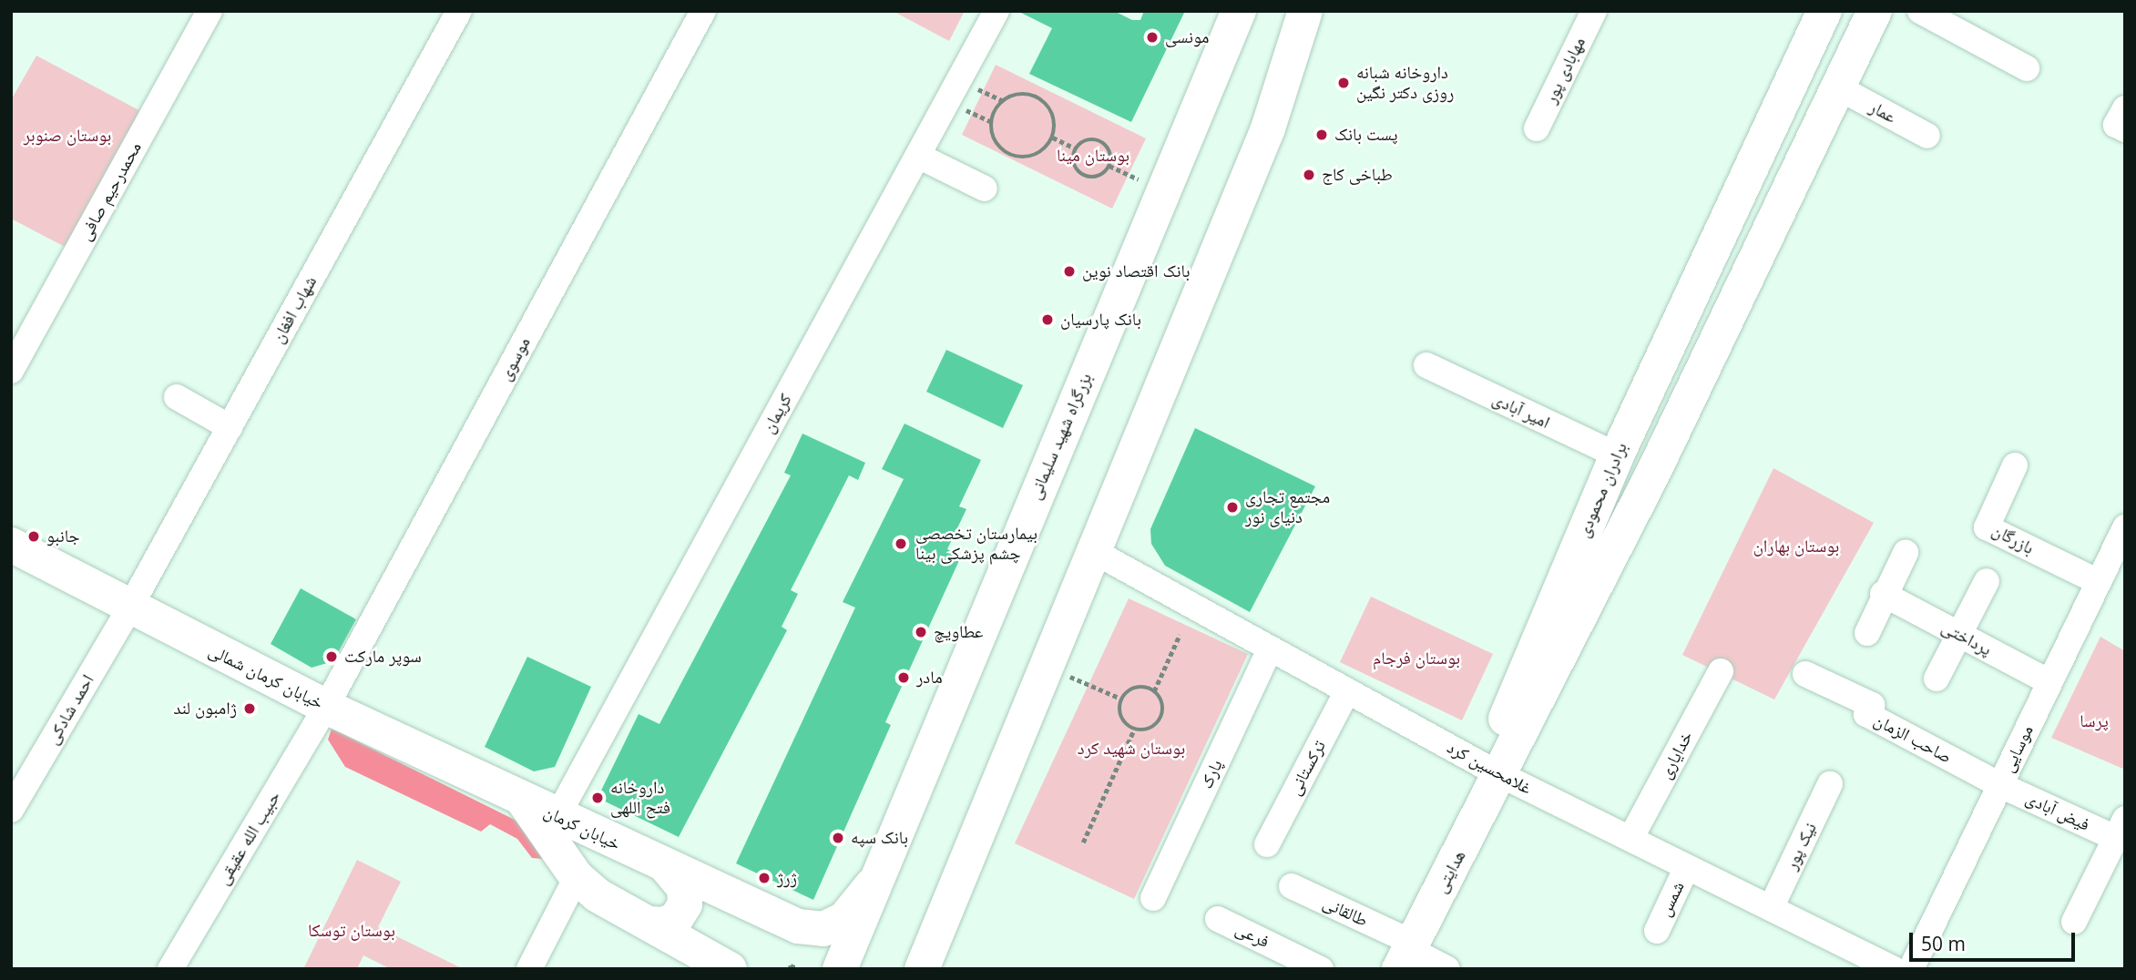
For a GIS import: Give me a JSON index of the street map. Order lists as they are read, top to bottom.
{
  "streets": {
    "main road": [
      "بزرگراه شهید سلیمانی",
      "برادران محمودی",
      "خیابان کرمان شمالی",
      "خیابان کرمان",
      "هدایتی"
    ],
    "street": [
      "مهابادی پور",
      "عمار",
      "محمدرحیم صافی",
      "شهاب افغان",
      "موسوی",
      "امیر آبادی",
      "کریمان",
      "بازرگان",
      "پرداختی",
      "احمد شادکی",
      "صاحب الزمان",
      "موسایی",
      "خدایاری",
      "ترکستانی",
      "غلامحسین کرد",
      "پارک",
      "فیض آبادی",
      "حبیب الله عقیقی",
      "نیک پور",
      "شمس",
      "طالقانی",
      "فرعی"
    ]
  },
  "crossings": [
    ["عمار", "برادران محمودی"],
    ["شهاب افغان", "خیابان کرمان شمالی"],
    ["شهاب افغان", "احمد شادکی"],
    ["موسوی", "خیابان کرمان شمالی"],
    ["موسوی", "حبیب الله عقیقی"],
    ["امیر آبادی", "برادران محمودی"],
    ["کریمان", "خیابان کرمان"],
    ["بزرگراه شهید سلیمانی", "خیابان کرمان"],
    ["برادران محمودی", "غلامحسین کرد"],
    ["برادران محمودی", "هدایتی"],
    ["بازرگان", "موسایی"],
    ["پرداختی", "موسایی"],
    ["خیابان کرمان شمالی", "احمد شادکی"],
    ["خیابان کرمان شمالی", "خیابان کرمان"],
    ["خیابان کرمان شمالی", "حبیب الله عقیقی"],
    ["صاحب الزمان", "موسایی"],
    ["صاحب الزمان", "فیض آبادی"],
    ["موسایی", "فیض آبادی"],
    ["خدایاری", "غلامحسین کرد"],
    ["ترکستانی", "غلامحسین کرد"],
    ["غلامحسین کرد", "پارک"],
    ["غلامحسین کرد", "نیک پور"],
    ["غلامحسین کرد", "هدایتی"],
    ["غلامحسین کرد", "شمس"],
    ["هدایتی", "طالقانی"]
  ],
  "parks": [
    "بوستان صنوبر",
    "بوستان مینا",
    "بوستان بهاران",
    "بوستان فرجام",
    "پرسا",
    "بوستان شهید کرد",
    "بوستان توسکا"
  ],
  "places": [
    "مونسی",
    "داروخانه شبانه روزی دکتر نگین",
    "پست بانک",
    "طباخی کاج",
    "بانک اقتصاد نوین",
    "بانک پارسیان",
    "مجتمع تجاری دنیای نور",
    "جانبو",
    "بیمارستان تخصصی چشم پزشکی بینا",
    "عطاویچ",
    "سوپر مارکت",
    "مادر",
    "ژامبون لند",
    "داروخانه فتح اللهی",
    "بانک سپه",
    "ژرژ"
  ],
  "scale_bar": "50 m"
}
